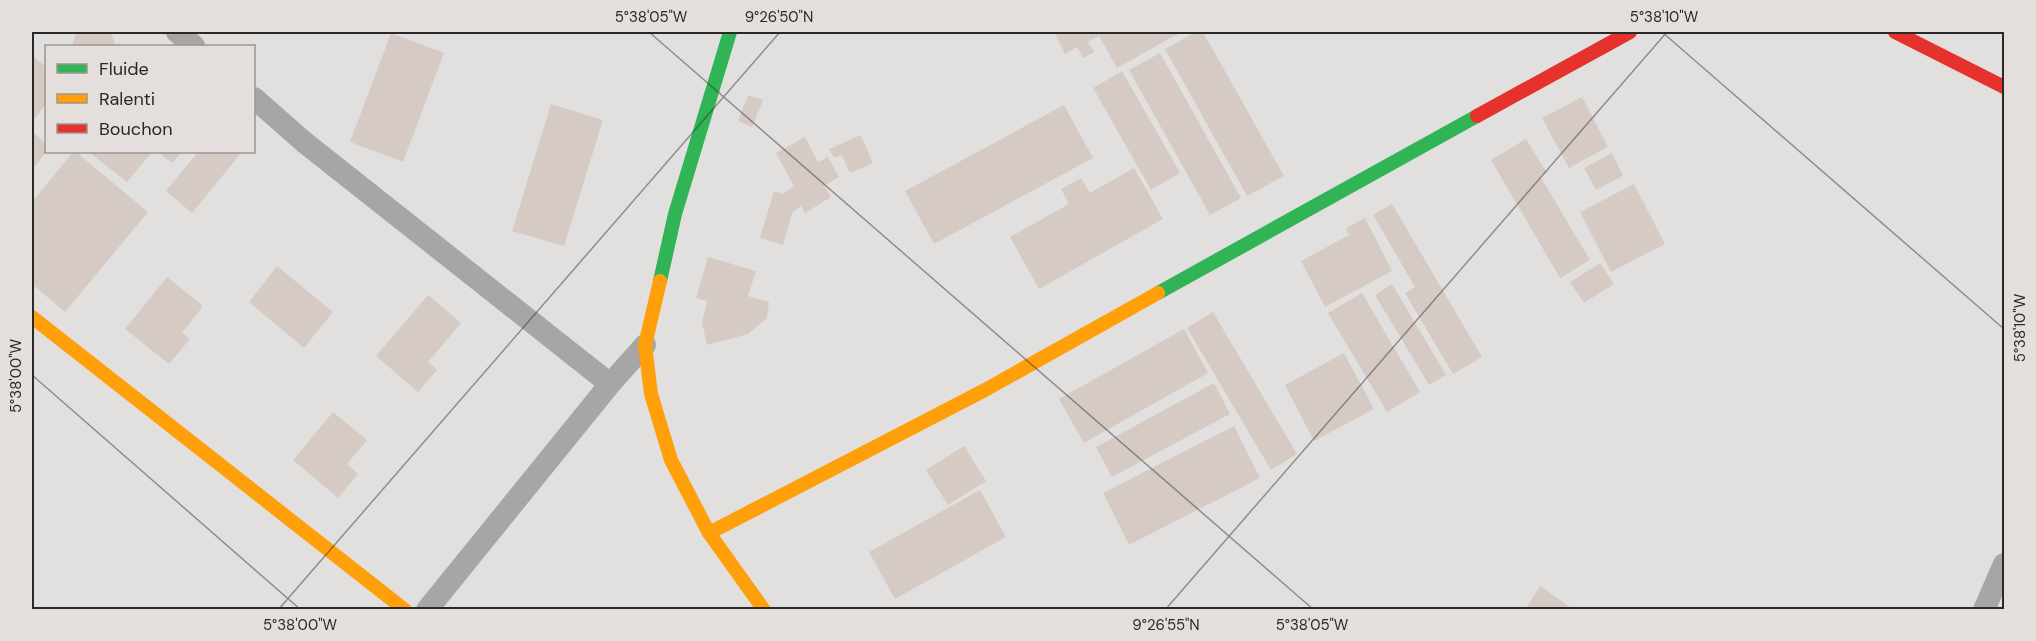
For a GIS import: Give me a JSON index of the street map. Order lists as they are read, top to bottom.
{
  "legend": ["Fluide", "Ralenti", "Bouchon"],
  "coordinates": [
    "5°38'05\"W",
    "9°26'50\"N",
    "5°38'10\"W",
    "5°38'00\"W",
    "9°26'55\"N"
  ]
}
